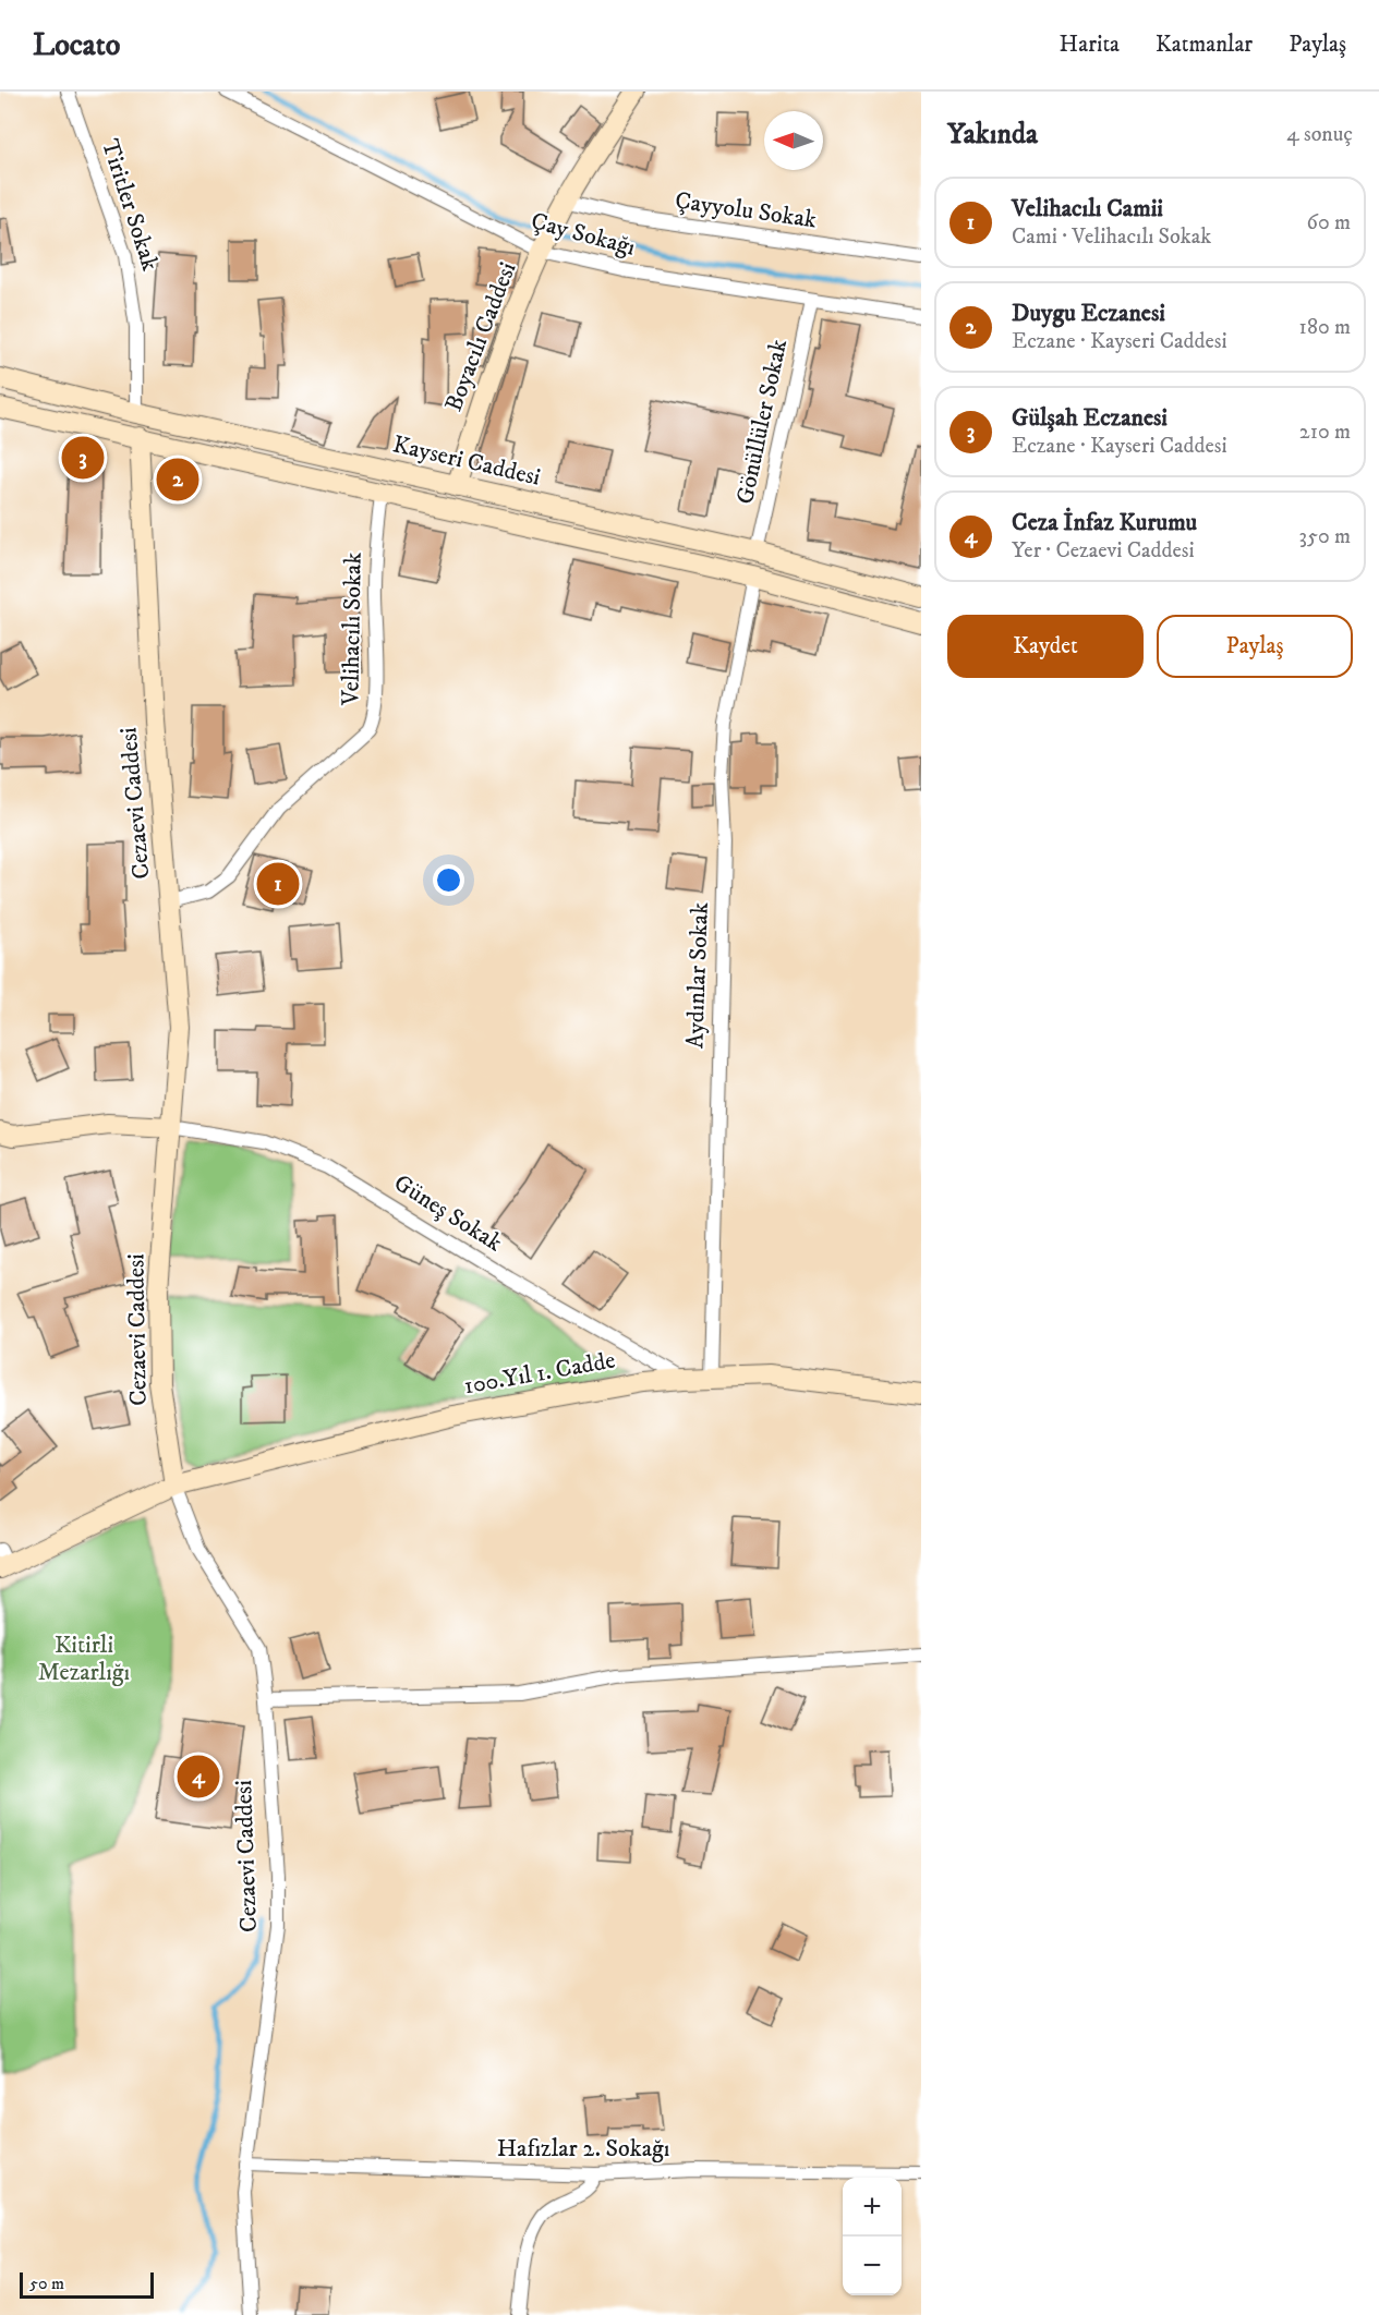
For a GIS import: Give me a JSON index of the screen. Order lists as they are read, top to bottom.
{
  "streets": {
    "street": [
      "Tiritler Sokak",
      "Çayyolu Sokak",
      "Çay Sokağı",
      "Boyacılı Caddesi",
      "Gönüllüler Sokak",
      "Kayseri Caddesi",
      "Velihacılı Sokak",
      "Cezaevi Caddesi",
      "Aydınlar Sokak",
      "Güneş Sokak",
      "100.Yıl 1. Cadde",
      "Hafızlar 2. Sokağı"
    ]
  },
  "crossings": [
    ["Tiritler Sokak", "Kayseri Caddesi"],
    ["Çayyolu Sokak", "Boyacılı Caddesi"],
    ["Çay Sokağı", "Boyacılı Caddesi"],
    ["Çay Sokağı", "Gönüllüler Sokak"],
    ["Boyacılı Caddesi", "Kayseri Caddesi"],
    ["Gönüllüler Sokak", "Kayseri Caddesi"],
    ["Kayseri Caddesi", "Velihacılı Sokak"],
    ["Kayseri Caddesi", "Cezaevi Caddesi"],
    ["Kayseri Caddesi", "Aydınlar Sokak"],
    ["Velihacılı Sokak", "Cezaevi Caddesi"],
    ["Cezaevi Caddesi", "Güneş Sokak"],
    ["Cezaevi Caddesi", "100.Yıl 1. Cadde"],
    ["Cezaevi Caddesi", "Hafızlar 2. Sokağı"],
    ["Aydınlar Sokak", "100.Yıl 1. Cadde"],
    ["Güneş Sokak", "100.Yıl 1. Cadde"]
  ],
  "parks": ["Kitirli Mezarlığı"],
  "scale_bar": "50 m",
  "north": "left",
  "page": {
    "header": "Locato",
    "nav": ["Harita", "Katmanlar", "Paylaş"],
    "heading": ["Yakında", "4 sonuç"],
    "list": [
      {
        "mark": "1",
        "name": "Velihacılı Camii",
        "note": "Cami · Velihacılı Sokak",
        "value": "60 m"
      },
      {
        "mark": "2",
        "name": "Duygu Eczanesi",
        "note": "Eczane · Kayseri Caddesi",
        "value": "180 m"
      },
      {
        "mark": "3",
        "name": "Gülşah Eczanesi",
        "note": "Eczane · Kayseri Caddesi",
        "value": "210 m"
      },
      {
        "mark": "4",
        "name": "Ceza İnfaz Kurumu",
        "note": "Yer · Cezaevi Caddesi",
        "value": "350 m"
      }
    ],
    "pins": [
      "3",
      "2",
      "1",
      "4"
    ],
    "buttons": ["Kaydet", "Paylaş"],
    "map_buttons": ["+", "−"],
    "scale": "50 m"
  }
}
